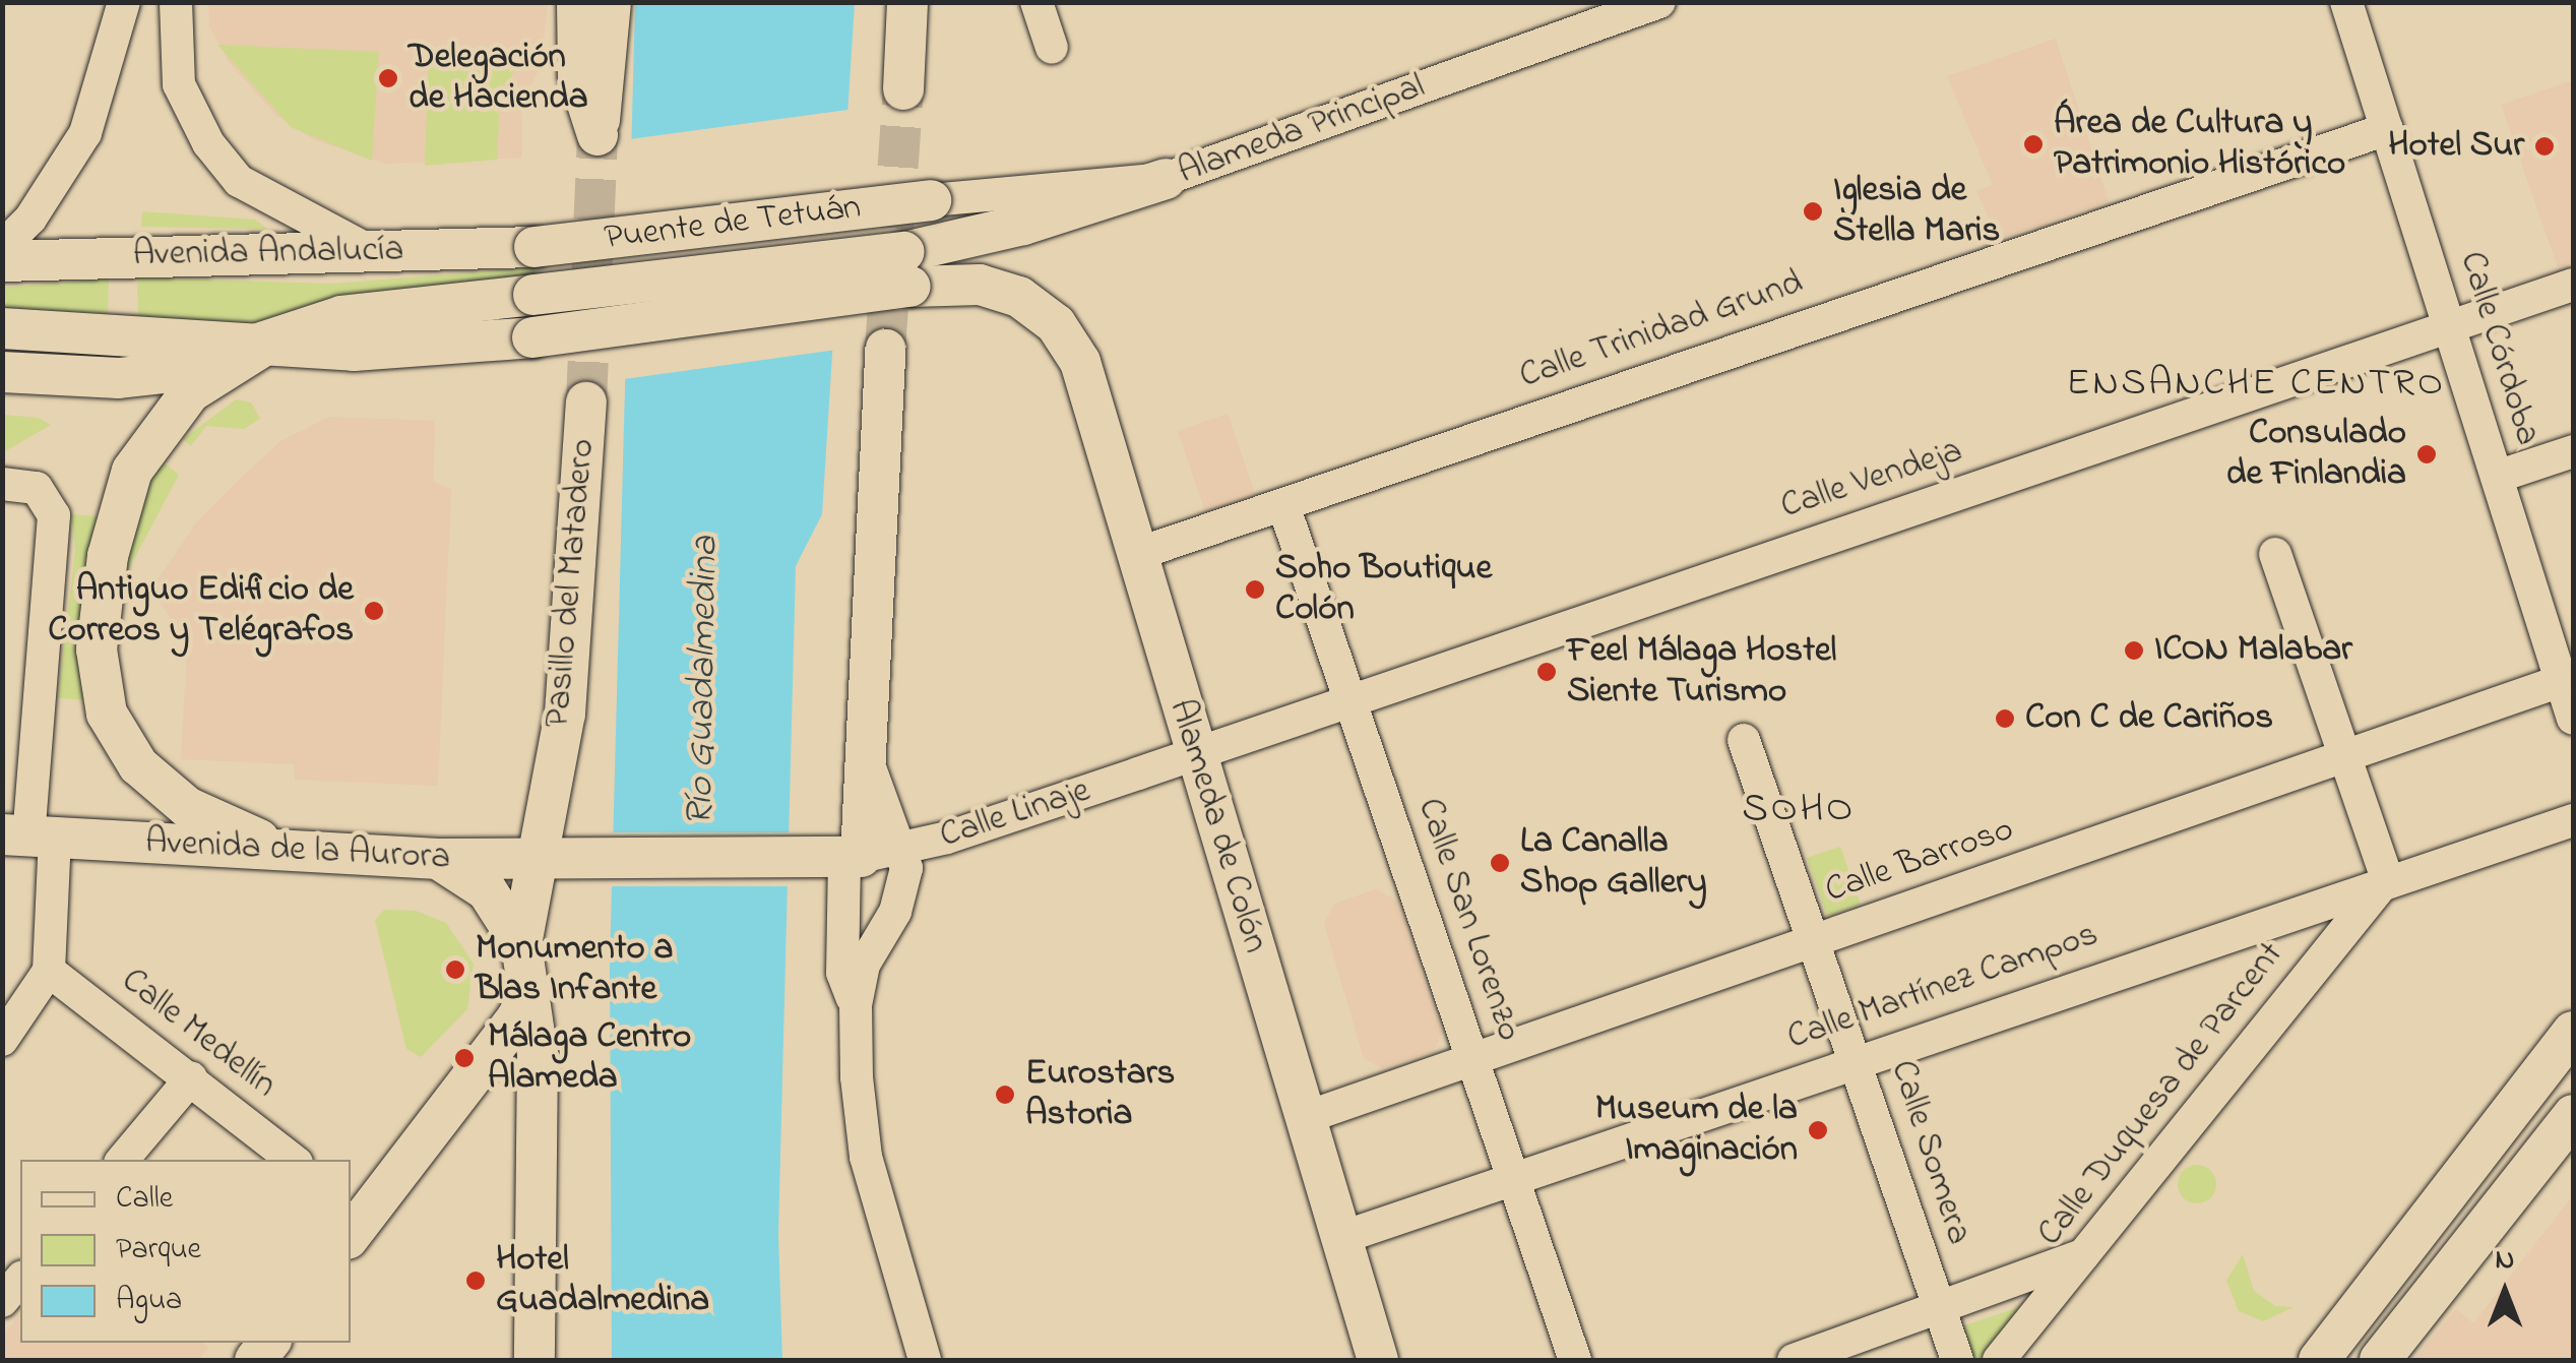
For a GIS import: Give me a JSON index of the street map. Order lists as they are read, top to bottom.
{
  "streets": {
    "main road": [
      "Puente de Tetuán",
      "Avenida Andalucía",
      "Pasillo del Matadero",
      "Alameda de Colón",
      "Avenida de la Aurora"
    ],
    "street": [
      "Alameda Principal",
      "Calle Trinidad Grund",
      "Calle Córdoba",
      "Calle Vendeja",
      "Calle Linaje",
      "Calle Barroso",
      "Calle San Lorenzo",
      "Calle Martínez Campos",
      "Calle Medellín",
      "Calle Duquesa de Parcent",
      "Calle Somera"
    ]
  },
  "crossings": [
    ["Alameda Principal", "Puente de Tetuán"],
    ["Puente de Tetuán", "Avenida Andalucía"],
    ["Calle Trinidad Grund", "Calle Córdoba"],
    ["Calle Trinidad Grund", "Alameda de Colón"],
    ["Calle Trinidad Grund", "Calle San Lorenzo"],
    ["Calle Córdoba", "Calle Vendeja"],
    ["Calle Córdoba", "Calle Barroso"],
    ["Calle Vendeja", "Calle Linaje"],
    ["Calle Vendeja", "Alameda de Colón"],
    ["Calle Vendeja", "Calle San Lorenzo"],
    ["Pasillo del Matadero", "Avenida de la Aurora"],
    ["Calle Linaje", "Alameda de Colón"],
    ["Calle Linaje", "Avenida de la Aurora"],
    ["Alameda de Colón", "Calle Barroso"],
    ["Alameda de Colón", "Calle Martínez Campos"],
    ["Calle Barroso", "Calle San Lorenzo"],
    ["Calle Barroso", "Calle Somera"],
    ["Calle San Lorenzo", "Calle Martínez Campos"],
    ["Calle Martínez Campos", "Calle Duquesa de Parcent"],
    ["Calle Martínez Campos", "Calle Somera"]
  ],
  "districts": ["ENSANCHE CENTRO", "SOHO"],
  "water": ["Río Guadalmedina"],
  "places": [
    "Delegación de Hacienda",
    "Área de Cultura y Patrimonio Histórico",
    "Hotel Sur",
    "Iglesia de Stella Maris",
    "Consulado de Finlandia",
    "Soho Boutique Colón",
    "Antiguo Edificio de Correos y Telégrafos",
    "ICON Malabar",
    "Feel Málaga Hostel Siente Turismo",
    "Con C de Cariños",
    "La Canalla Shop Gallery",
    "Monumento a Blas Infante",
    "Málaga Centro Alameda",
    "Eurostars Astoria",
    "Museum de la Imaginación",
    "Hotel Guadalmedina"
  ],
  "legend": ["Calle", "Parque", "Agua"],
  "north": "top"
}
